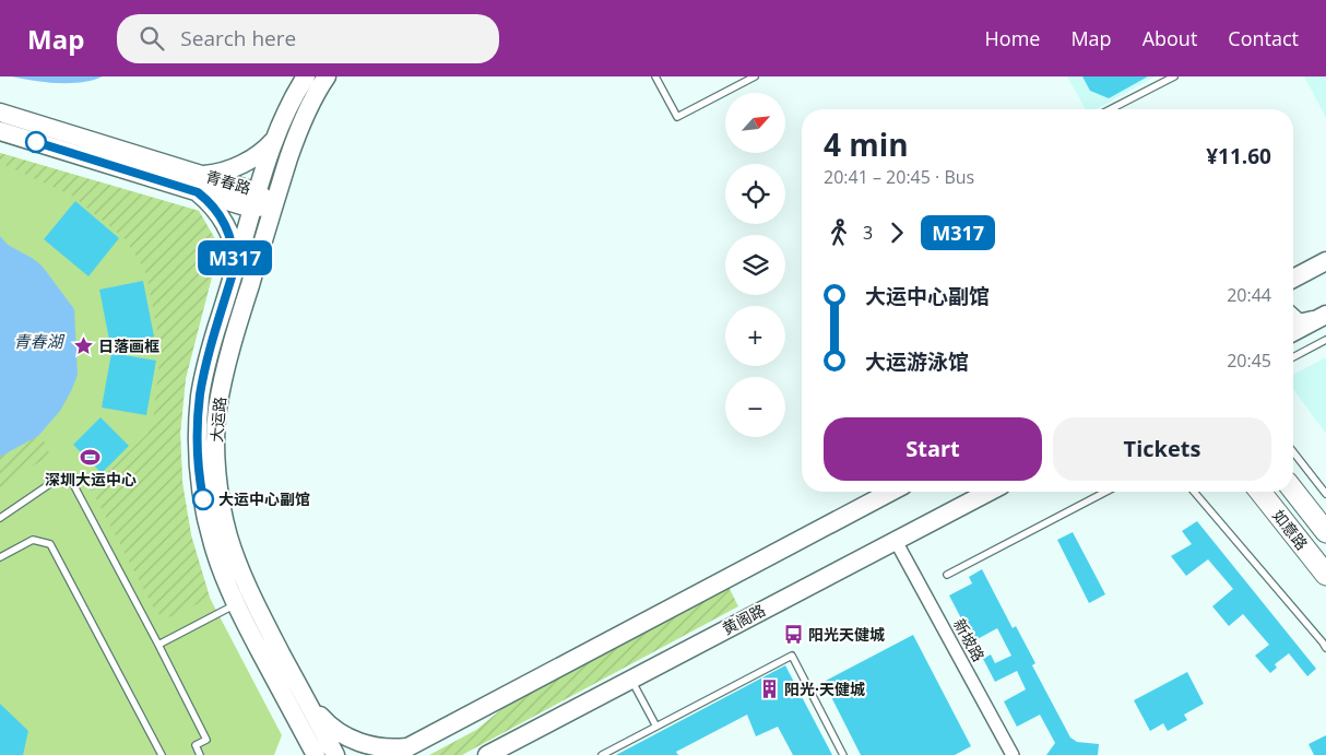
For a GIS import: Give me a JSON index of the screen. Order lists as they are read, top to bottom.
{
  "streets": {
    "main road": ["如意路"],
    "street": [
      "青春路",
      "大运路",
      "黄阁路",
      "新坡路"
    ]
  },
  "crossings": [
    ["青春路", "大运路"],
    ["黄阁路", "新坡路"]
  ],
  "water": ["青春湖"],
  "places": {
    "place": ["日落画框"],
    "sports": ["深圳大运中心"],
    "other": ["大运中心副馆"],
    "bus stop": ["阳光天健城"],
    "building": ["阳光·天健城"]
  },
  "lines": ["bus line M317"],
  "north": "top right",
  "page": {
    "header": "Map",
    "search": "Search here",
    "nav": [
      "Home",
      "Map",
      "About",
      "Contact"
    ],
    "on_map": "M317",
    "map_buttons": ["+", "−"],
    "heading": ["4 min", "20:41 – 20:45 · Bus", "¥11.60"],
    "legs": ["3", "M317"],
    "list": [
      {
        "name": "大运中心副馆",
        "value": "20:44"
      },
      {
        "name": "大运游泳馆",
        "value": "20:45"
      }
    ],
    "buttons": ["Start", "Tickets"]
  }
}
